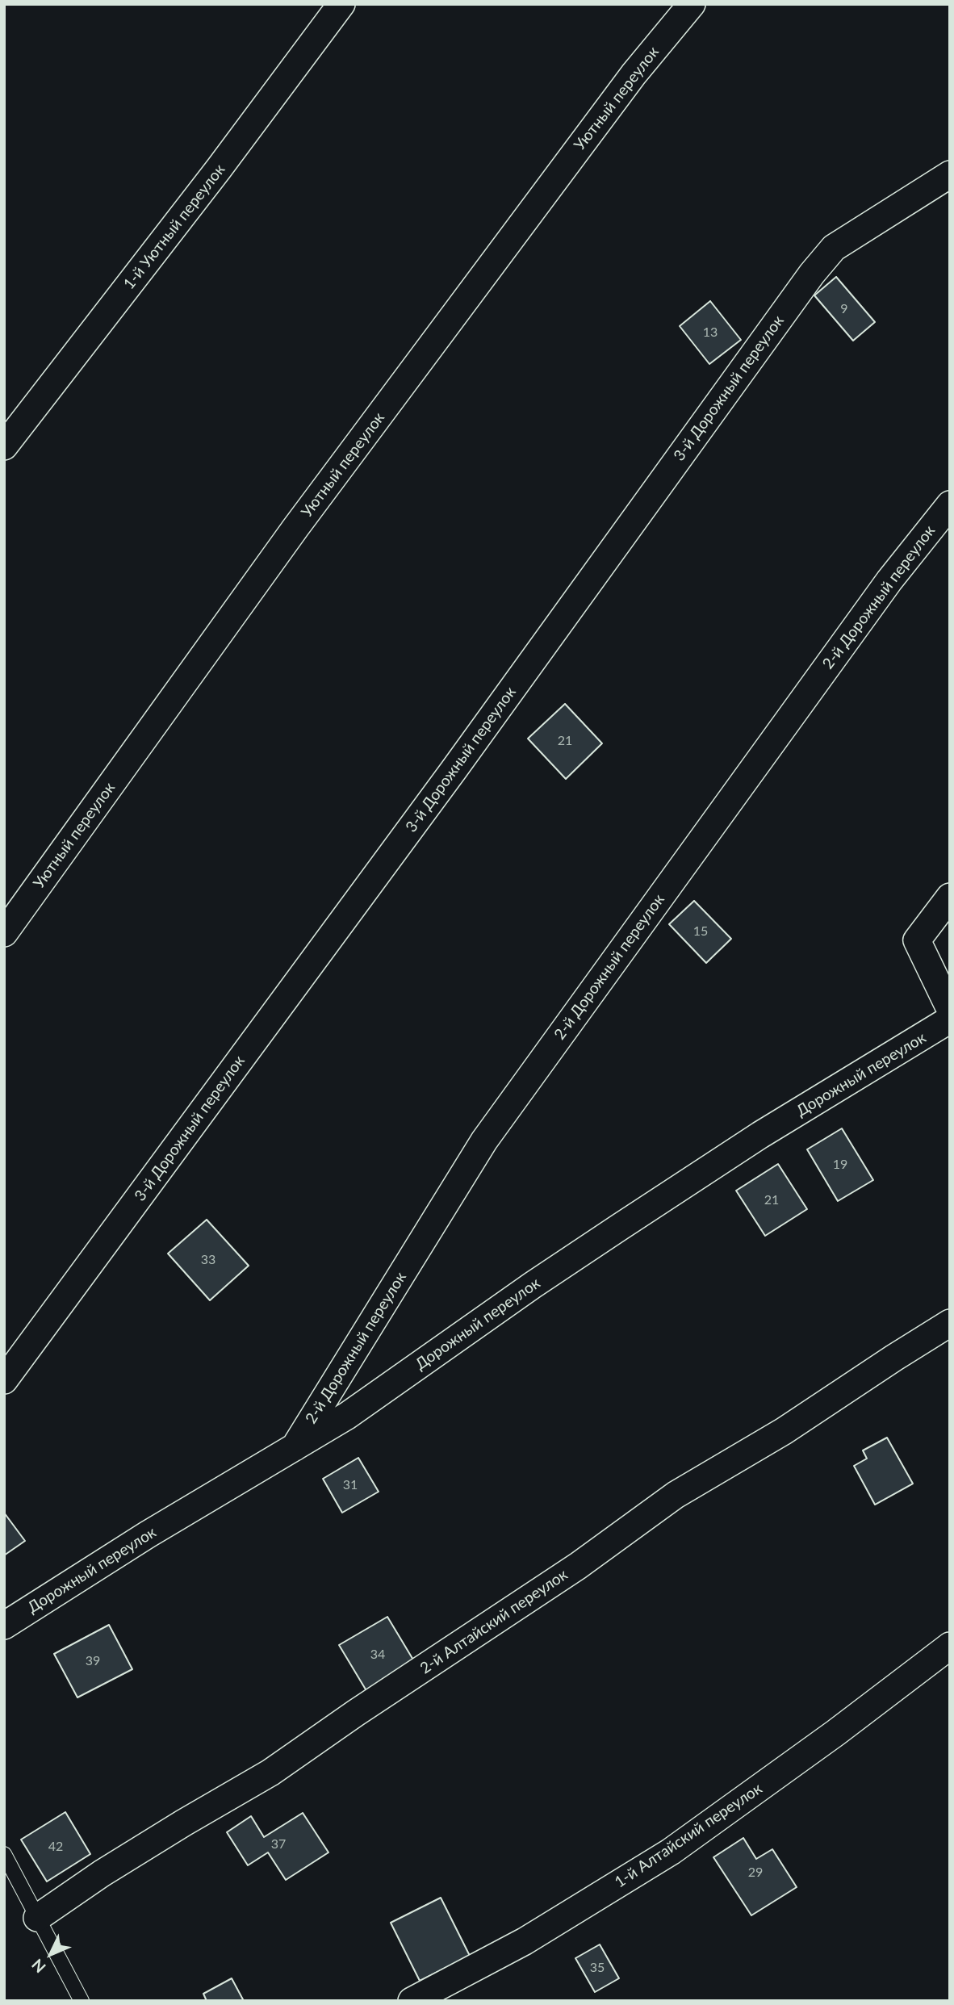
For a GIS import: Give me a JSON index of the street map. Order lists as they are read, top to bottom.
{
  "streets": {
    "street": [
      "Уютный переулок",
      "1-й Уютный переулок",
      "3-й Дорожный переулок",
      "2-й Дорожный переулок",
      "Дорожный переулок",
      "2-й Алтайский переулок",
      "1-й Алтайский переулок"
    ]
  },
  "crossings": [
    ["2-й Дорожный переулок", "Дорожный переулок"]
  ],
  "house_numbers": [
    "9",
    "13",
    "21",
    "15",
    "19",
    "21",
    "33",
    "31",
    "34",
    "39",
    "37",
    "42",
    "29",
    "35"
  ],
  "north": "bottom left"
}
